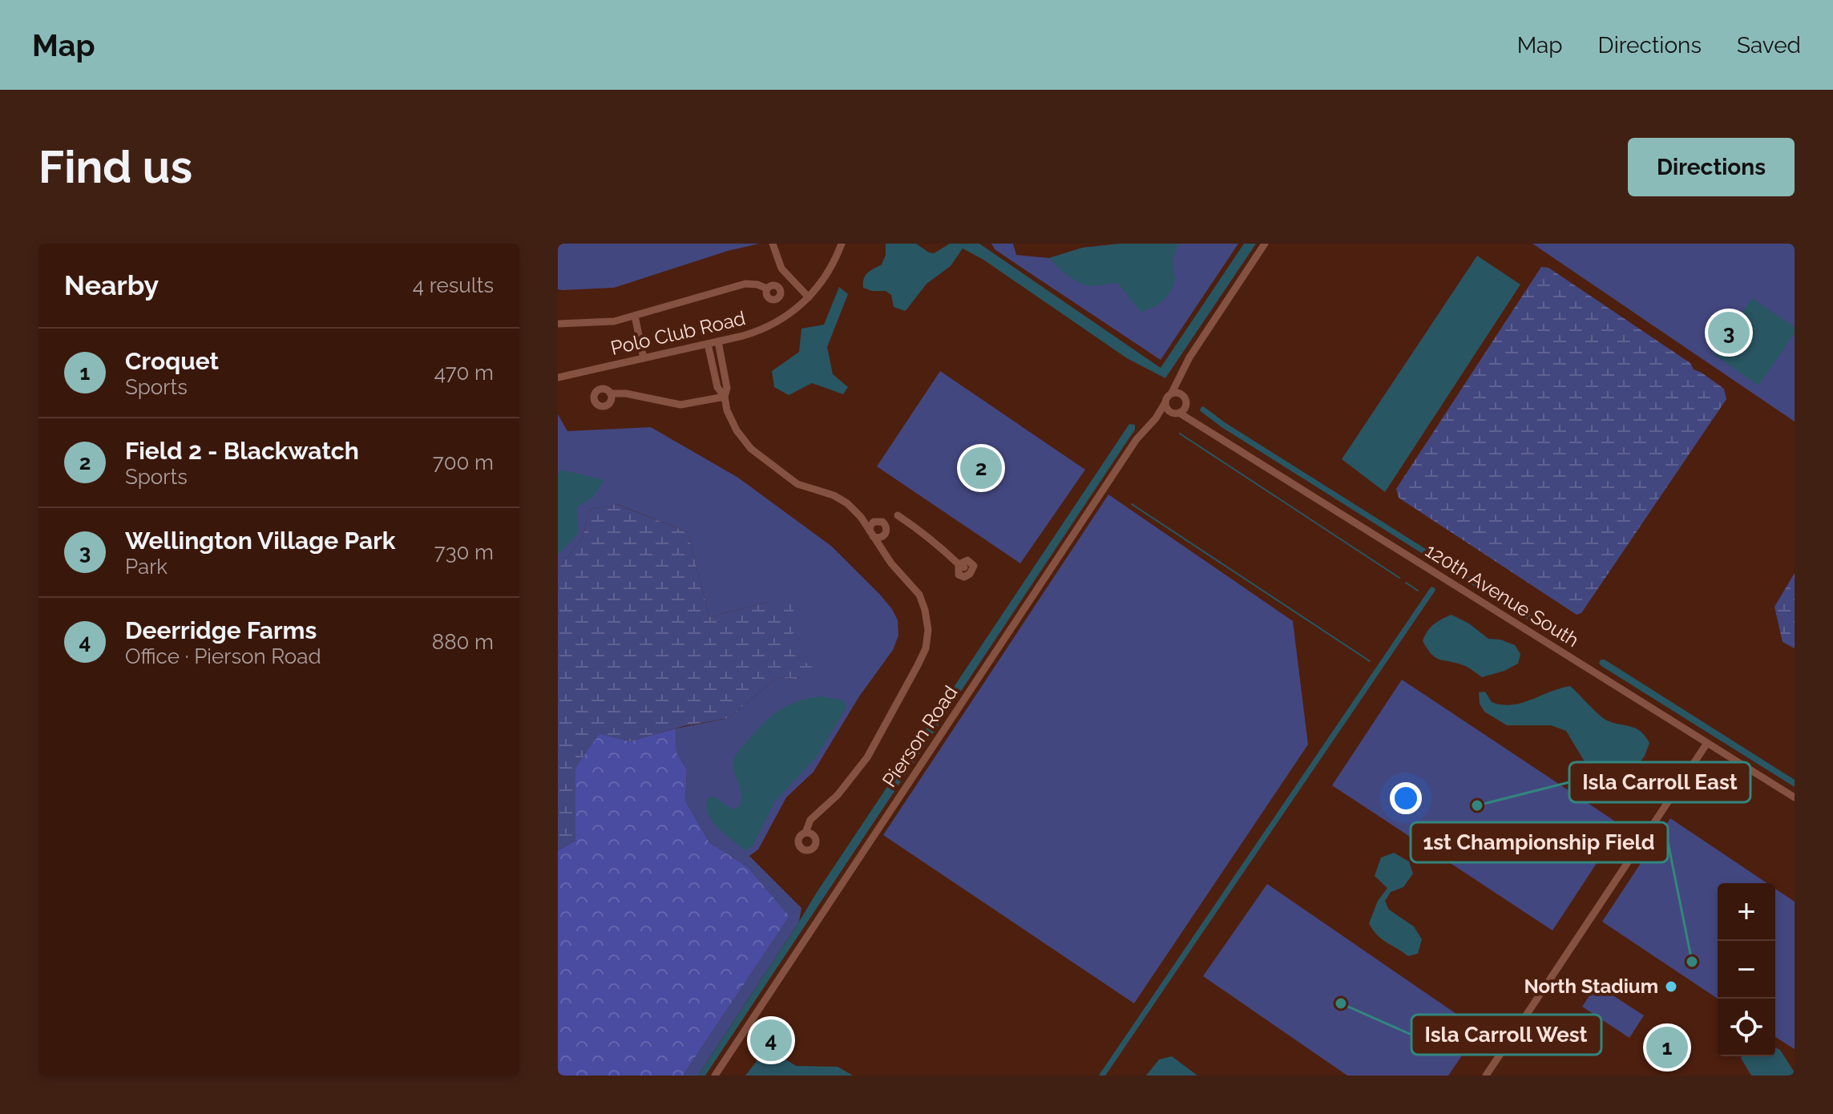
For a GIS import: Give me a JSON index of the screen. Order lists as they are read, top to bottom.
{
  "streets": {
    "street": ["Polo Club Road", "120th Avenue South", "Pierson Road"]
  },
  "crossings": [
    ["120th Avenue South", "Pierson Road"]
  ],
  "places": [
    "Isla Carroll East",
    "1st Championship Field",
    "North Stadium",
    "Isla Carroll West"
  ],
  "page": {
    "header": "Map",
    "nav": ["Map", "Directions", "Saved"],
    "buttons": "Directions",
    "title": "Find us",
    "heading": ["Nearby", "4 results"],
    "pins": [
      "3",
      "2",
      "4",
      "1"
    ],
    "list": [
      {
        "mark": "1",
        "name": "Croquet",
        "note": "Sports",
        "value": "470 m"
      },
      {
        "mark": "2",
        "name": "Field 2 - Blackwatch",
        "note": "Sports",
        "value": "700 m"
      },
      {
        "mark": "3",
        "name": "Wellington Village Park",
        "note": "Park",
        "value": "730 m"
      },
      {
        "mark": "4",
        "name": "Deerridge Farms",
        "note": "Office · Pierson Road",
        "value": "880 m"
      }
    ],
    "map_buttons": ["+", "−"]
  }
}
